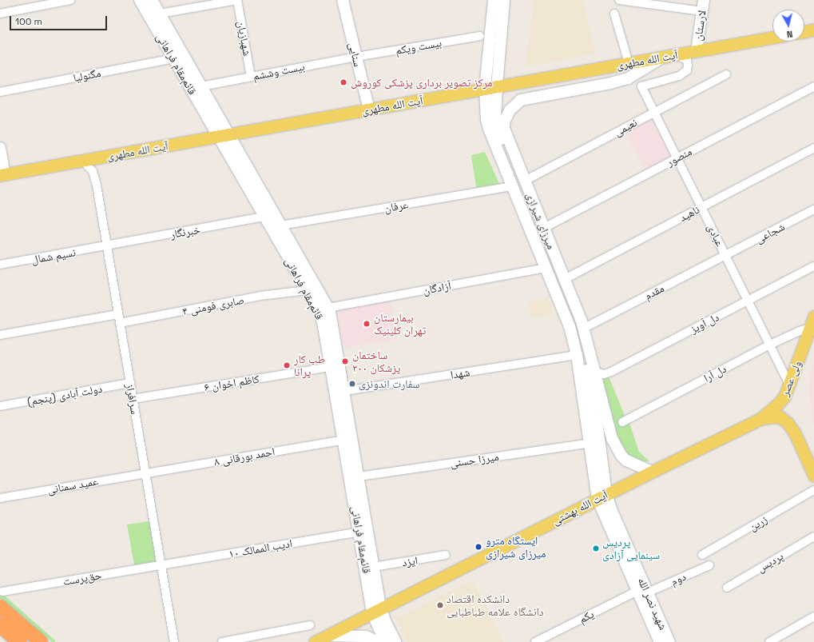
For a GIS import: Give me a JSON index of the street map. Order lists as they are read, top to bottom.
{
  "streets": {
    "main road": [
      "لارستان",
      "سنایی",
      "آیت الله مطهری",
      "قائم‌مقام فراهانی",
      "میرزای شیرازی",
      "ولی عصر",
      "آیت الله بهشتی"
    ],
    "street": [
      "شهبازیان",
      "بیست ویکم",
      "بیست وششم",
      "مگنولیا",
      "نعیمی",
      "منصور",
      "عرفان",
      "ناهید",
      "خبرنگار",
      "شجاعی",
      "عبادی",
      "نسیم شمال",
      "آزادگان",
      "مقدم",
      "صابری فومنی ۴",
      "دل آویز",
      "شهدا",
      "دل آرا",
      "کاظم اخوان ۶",
      "دولت آبادی (پنجم)",
      "سرافراز",
      "احمد بورقانی ۸",
      "میرزا حسنی",
      "عمید سمنانی",
      "زرین",
      "ادیب الممالک ۱۰",
      "ایزد",
      "پردیس",
      "حق‌پرست",
      "دوم",
      "یکم"
    ]
  },
  "crossings": [
    ["لارستان", "آیت الله مطهری"],
    ["شهبازیان", "بیست وششم"],
    ["بیست ویکم", "سنایی"],
    ["بیست ویکم", "بیست وششم"],
    ["سنایی", "آیت الله مطهری"],
    ["سنایی", "بیست وششم"],
    ["آیت الله مطهری", "قائم‌مقام فراهانی"],
    ["آیت الله مطهری", "میرزای شیرازی"],
    ["آیت الله مطهری", "عبادی"],
    ["آیت الله مطهری", "سرافراز"],
    ["قائم‌مقام فراهانی", "بیست وششم"],
    ["قائم‌مقام فراهانی", "مگنولیا"],
    ["قائم‌مقام فراهانی", "عرفان"],
    ["قائم‌مقام فراهانی", "خبرنگار"],
    ["قائم‌مقام فراهانی", "آزادگان"],
    ["قائم‌مقام فراهانی", "صابری فومنی ۴"],
    ["قائم‌مقام فراهانی", "شهدا"],
    ["قائم‌مقام فراهانی", "کاظم اخوان ۶"],
    ["قائم‌مقام فراهانی", "احمد بورقانی ۸"],
    ["قائم‌مقام فراهانی", "میرزا حسنی"],
    ["قائم‌مقام فراهانی", "آیت الله بهشتی"],
    ["قائم‌مقام فراهانی", "ادیب الممالک ۱۰"],
    ["قائم‌مقام فراهانی", "ایزد"],
    ["نعیمی", "میرزای شیرازی"],
    ["نعیمی", "عبادی"],
    ["منصور", "میرزای شیرازی"],
    ["منصور", "عبادی"],
    ["عرفان", "میرزای شیرازی"],
    ["ناهید", "میرزای شیرازی"],
    ["ناهید", "عبادی"],
    ["میرزای شیرازی", "عبادی"],
    ["میرزای شیرازی", "آزادگان"],
    ["میرزای شیرازی", "مقدم"],
    ["میرزای شیرازی", "دل آویز"],
    ["میرزای شیرازی", "شهدا"],
    ["میرزای شیرازی", "میرزا حسنی"],
    ["میرزای شیرازی", "آیت الله بهشتی"],
    ["خبرنگار", "نسیم شمال"],
    ["خبرنگار", "سرافراز"],
    ["شجاعی", "عبادی"],
    ["شجاعی", "مقدم"],
    ["عبادی", "مقدم"],
    ["عبادی", "دل آویز"],
    ["عبادی", "دل آرا"],
    ["عبادی", "ولی عصر"],
    ["نسیم شمال", "سرافراز"],
    ["صابری فومنی ۴", "سرافراز"],
    ["دل آرا", "ولی عصر"],
    ["ولی عصر", "آیت الله بهشتی"],
    ["کاظم اخوان ۶", "سرافراز"],
    ["دولت آبادی (پنجم)", "سرافراز"],
    ["سرافراز", "احمد بورقانی ۸"],
    ["سرافراز", "عمید سمنانی"],
    ["سرافراز", "ادیب الممالک ۱۰"],
    ["سرافراز", "حق‌پرست"],
    ["احمد بورقانی ۸", "عمید سمنانی"],
    ["ادیب الممالک ۱۰", "حق‌پرست"],
    ["دوم", "یکم"]
  ],
  "places": [
    "مرکز تصویر برداری پزشکی کوروش",
    "بیمارستان تهران کلینیک",
    "ساختمان پزشکان ۲۰۰",
    "طب کار پرانا",
    "سفارت اندونزی",
    "ایستگاه مترو میرزای شیرازی",
    "پردیس سینمایی آزادی",
    "دانشکده اقتصاد دانشگاه علامه طباطبایی"
  ],
  "scale_bar": "100 m",
  "north": "bottom"
}
